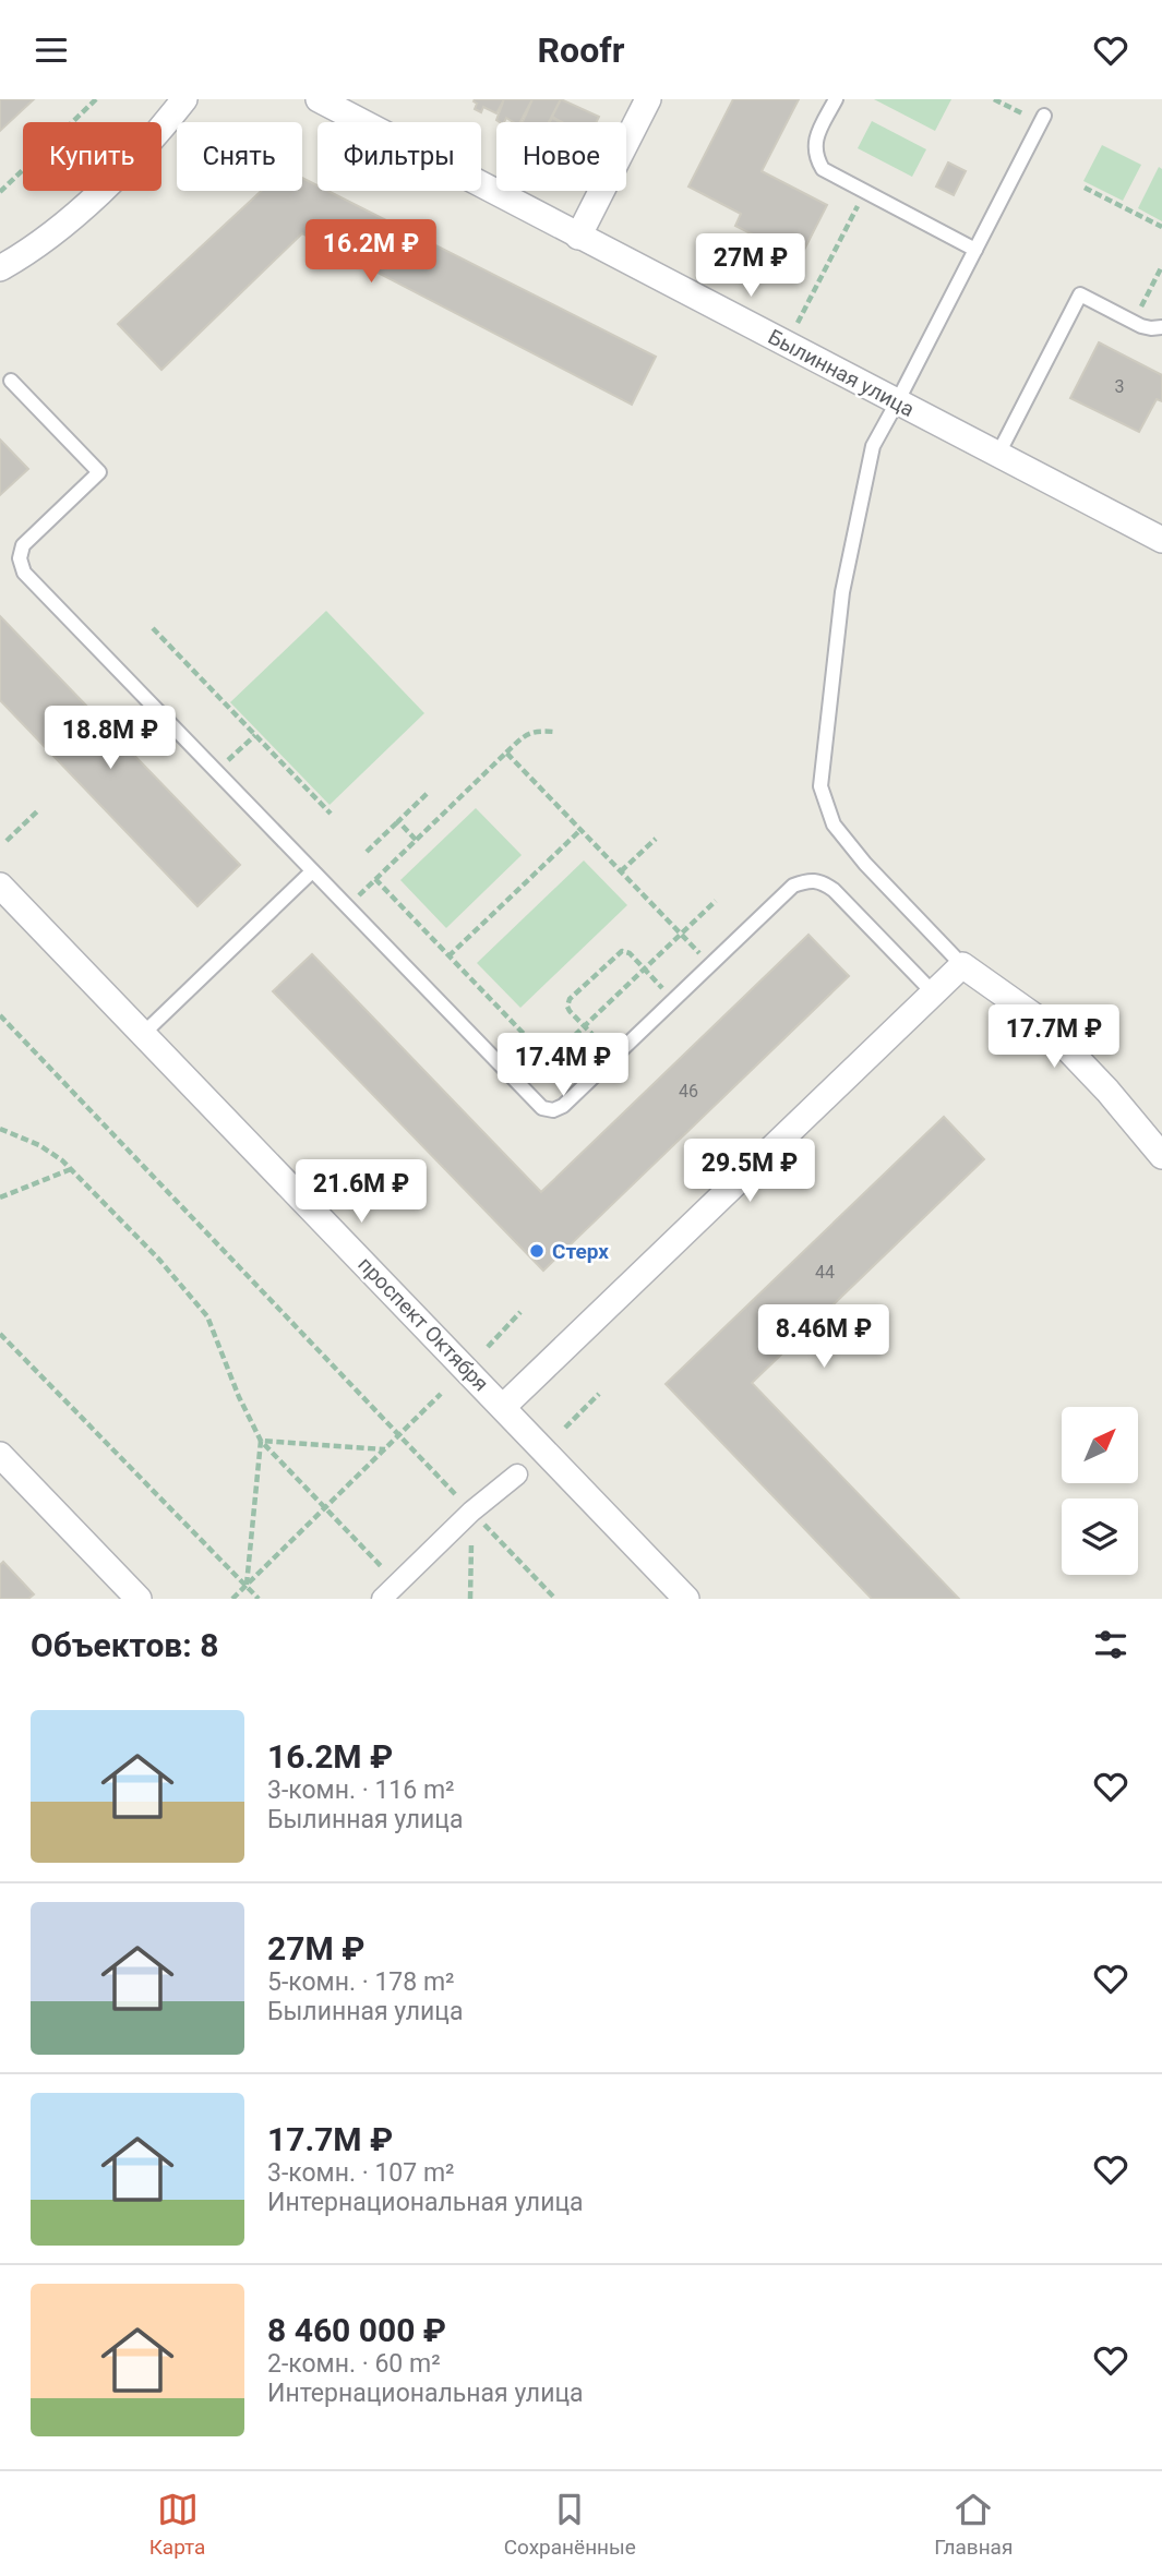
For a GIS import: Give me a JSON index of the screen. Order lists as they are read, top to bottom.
{
  "streets": {
    "street": ["Былинная улица", "проспект Октября"]
  },
  "places": ["Стерх"],
  "house_numbers": ["3", "46", "44"],
  "north": "top right",
  "page": {
    "header": "Roofr",
    "chip": [
      "Купить",
      "Снять",
      "Фильтры",
      "Новое"
    ],
    "price": [
      "16.2M ₽",
      "27M ₽",
      "18.8M ₽",
      "17.7M ₽",
      "17.4M ₽",
      "29.5M ₽",
      "21.6M ₽",
      "8.46M ₽"
    ],
    "heading": "Объектов: 8",
    "list": [
      {
        "name": "16.2M ₽",
        "note": "3-комн. · 116 m² · Былинная улица"
      },
      {
        "name": "27M ₽",
        "note": "5-комн. · 178 m² · Былинная улица"
      },
      {
        "name": "17.7M ₽",
        "note": "3-комн. · 107 m² · Интернациональная улица"
      },
      {
        "name": "8 460 000 ₽",
        "note": "2-комн. · 60 m² · Интернациональная улица"
      }
    ],
    "tabs": ["Карта", "Сохранённые", "Главная"]
  }
}
